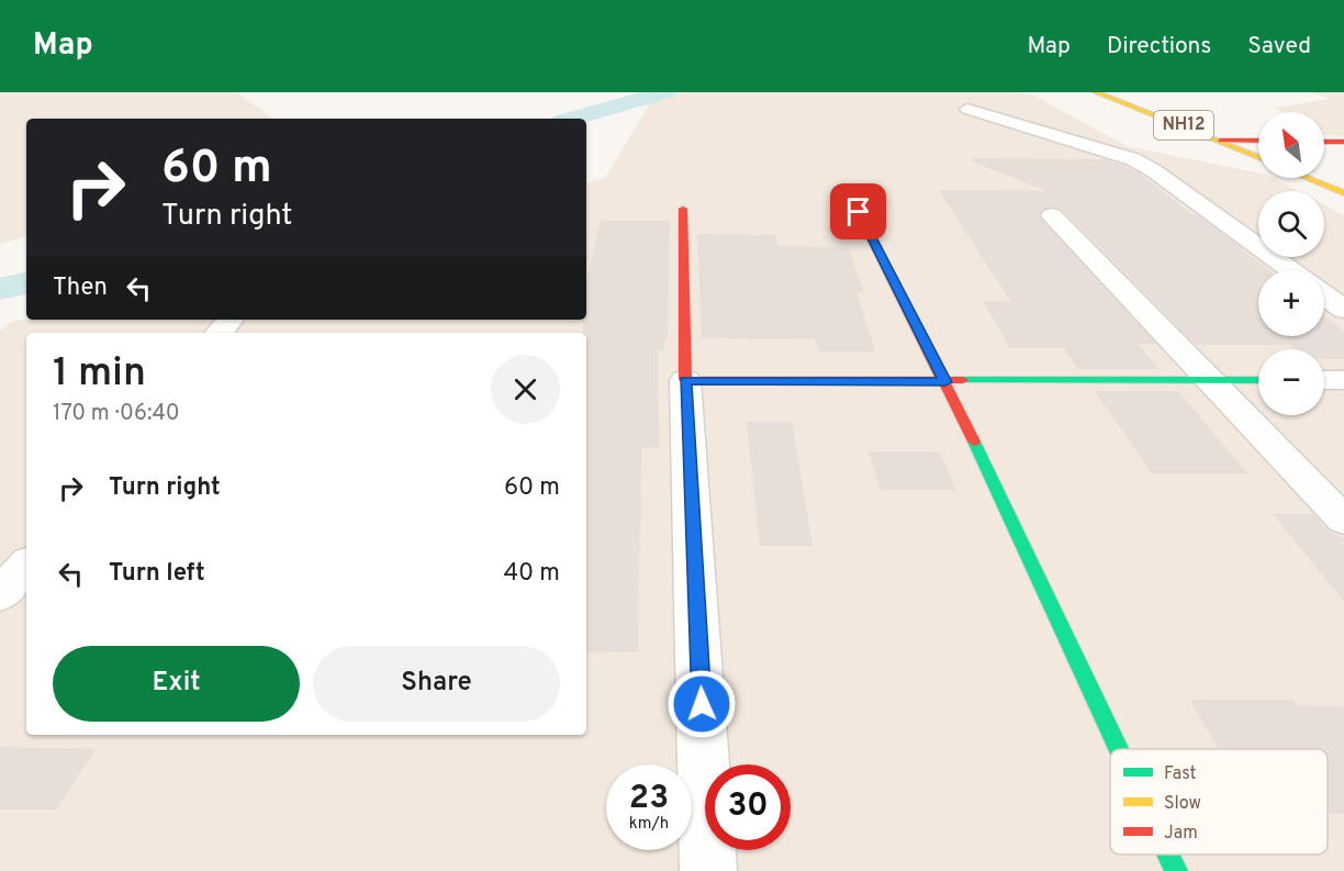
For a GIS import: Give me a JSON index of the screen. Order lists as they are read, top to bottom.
{
  "streets": {
    "main road": ["NH12"]
  },
  "legend": ["Fast", "Slow", "Jam"],
  "north": "top left",
  "page": {
    "header": "Map",
    "nav": ["Map", "Directions", "Saved"],
    "map_buttons": ["+", "−"],
    "turn": ["60 m", "Turn right"],
    "then": "Then",
    "heading": ["1 min", "170 m · 06:40"],
    "list": [
      {
        "name": "Turn right",
        "value": "60 m"
      },
      {
        "name": "Turn left",
        "value": "40 m"
      }
    ],
    "buttons": ["Exit", "Share"],
    "speed": "23 km/h",
    "limit": "30"
  }
}
